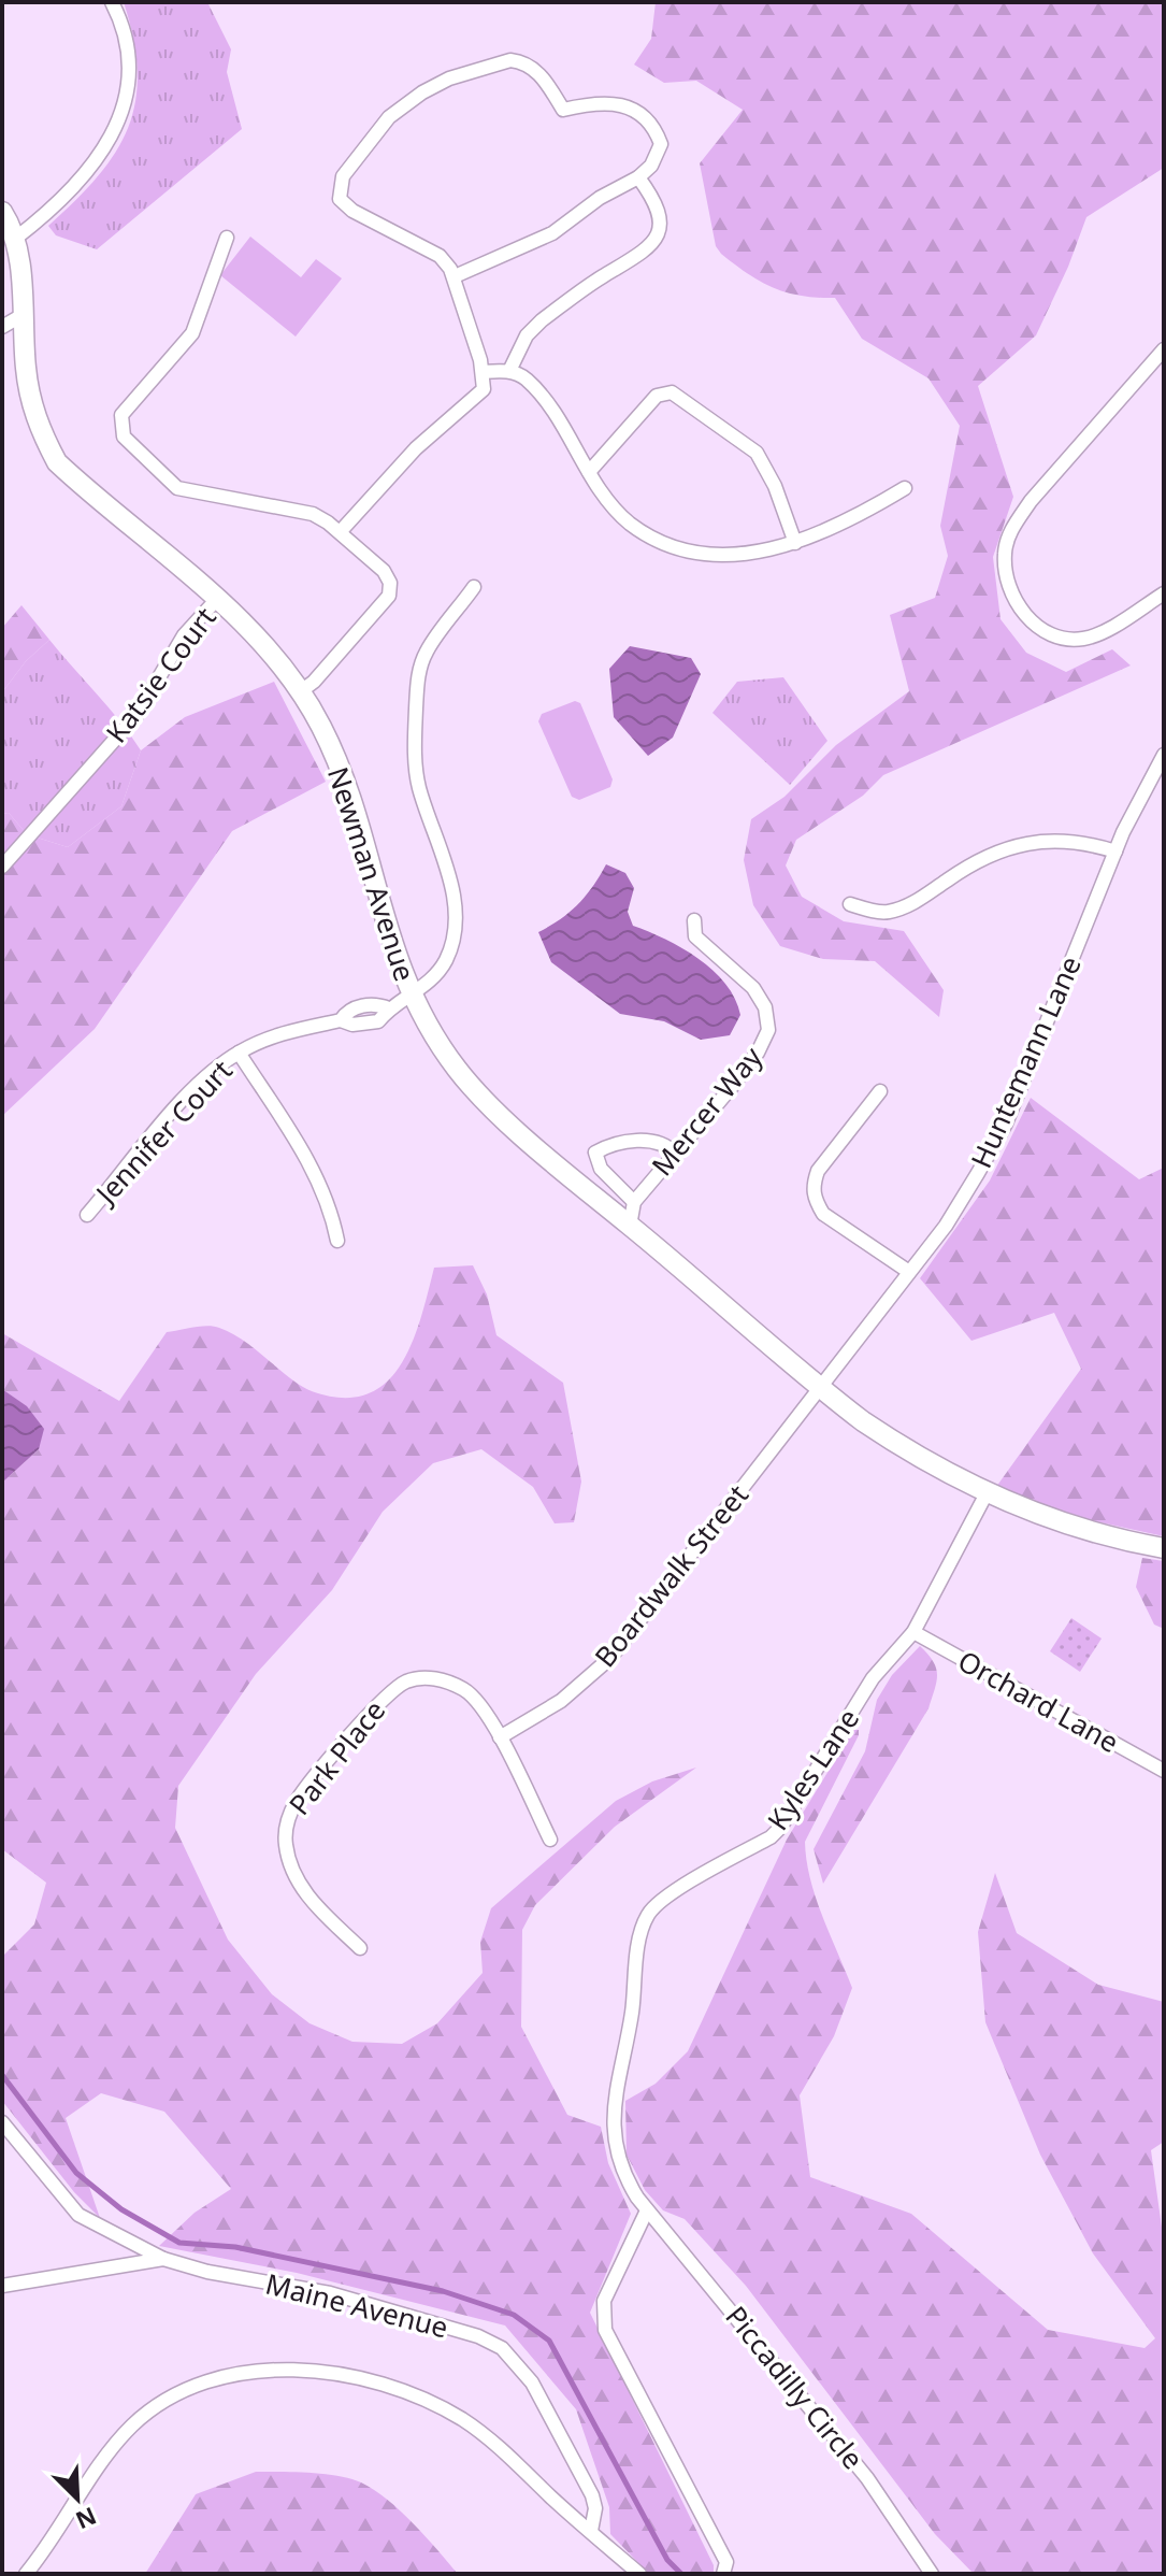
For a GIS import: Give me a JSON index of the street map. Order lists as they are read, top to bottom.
{
  "streets": {
    "street": [
      "Katsie Court",
      "Newman Avenue",
      "Huntemann Lane",
      "Mercer Way",
      "Jennifer Court",
      "Boardwalk Street",
      "Orchard Lane",
      "Park Place",
      "Kyles Lane",
      "Maine Avenue",
      "Piccadilly Circle"
    ]
  },
  "crossings": [
    ["Katsie Court", "Newman Avenue"],
    ["Newman Avenue", "Huntemann Lane"],
    ["Newman Avenue", "Mercer Way"],
    ["Newman Avenue", "Jennifer Court"],
    ["Newman Avenue", "Boardwalk Street"],
    ["Newman Avenue", "Kyles Lane"],
    ["Huntemann Lane", "Boardwalk Street"],
    ["Boardwalk Street", "Park Place"],
    ["Orchard Lane", "Kyles Lane"],
    ["Kyles Lane", "Piccadilly Circle"]
  ],
  "north": "bottom right"
}
